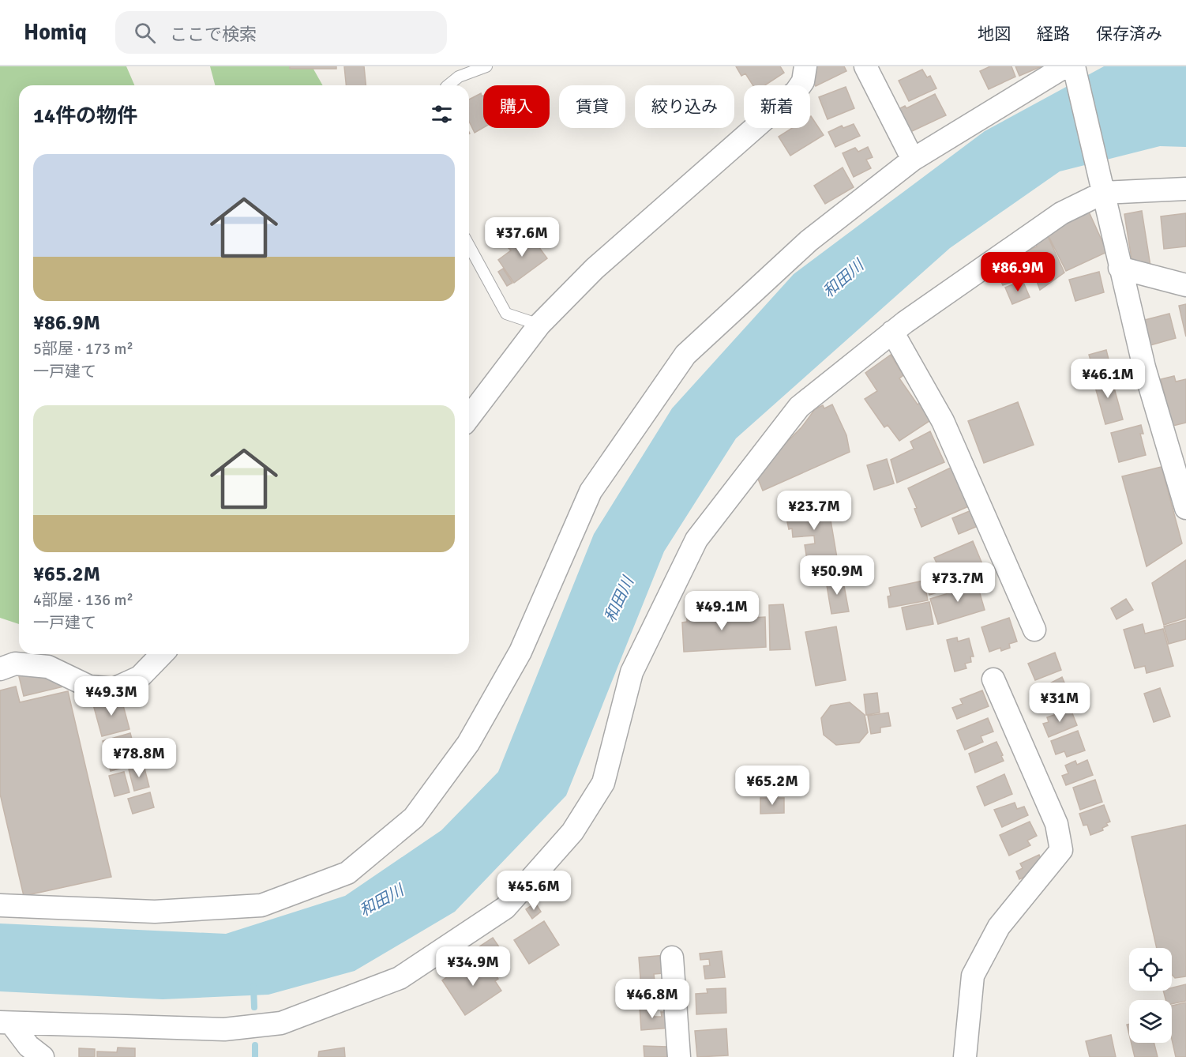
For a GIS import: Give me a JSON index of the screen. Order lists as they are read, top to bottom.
{
  "water": ["和田川"],
  "page": {
    "header": "Homiq",
    "search": "ここで検索",
    "nav": ["地図", "経路", "保存済み"],
    "chip": [
      "購入",
      "賃貸",
      "絞り込み",
      "新着"
    ],
    "heading": "14件の物件",
    "list": [
      {
        "name": "¥86.9M",
        "note": "5部屋 · 173 m² · 一戸建て"
      },
      {
        "name": "¥65.2M",
        "note": "4部屋 · 136 m² · 一戸建て"
      }
    ],
    "price": [
      "¥37.6M",
      "¥86.9M",
      "¥46.1M",
      "¥23.7M",
      "¥50.9M",
      "¥73.7M",
      "¥49.1M",
      "¥49.3M",
      "¥31M",
      "¥78.8M",
      "¥65.2M",
      "¥45.6M",
      "¥34.9M",
      "¥46.8M"
    ]
  }
}
